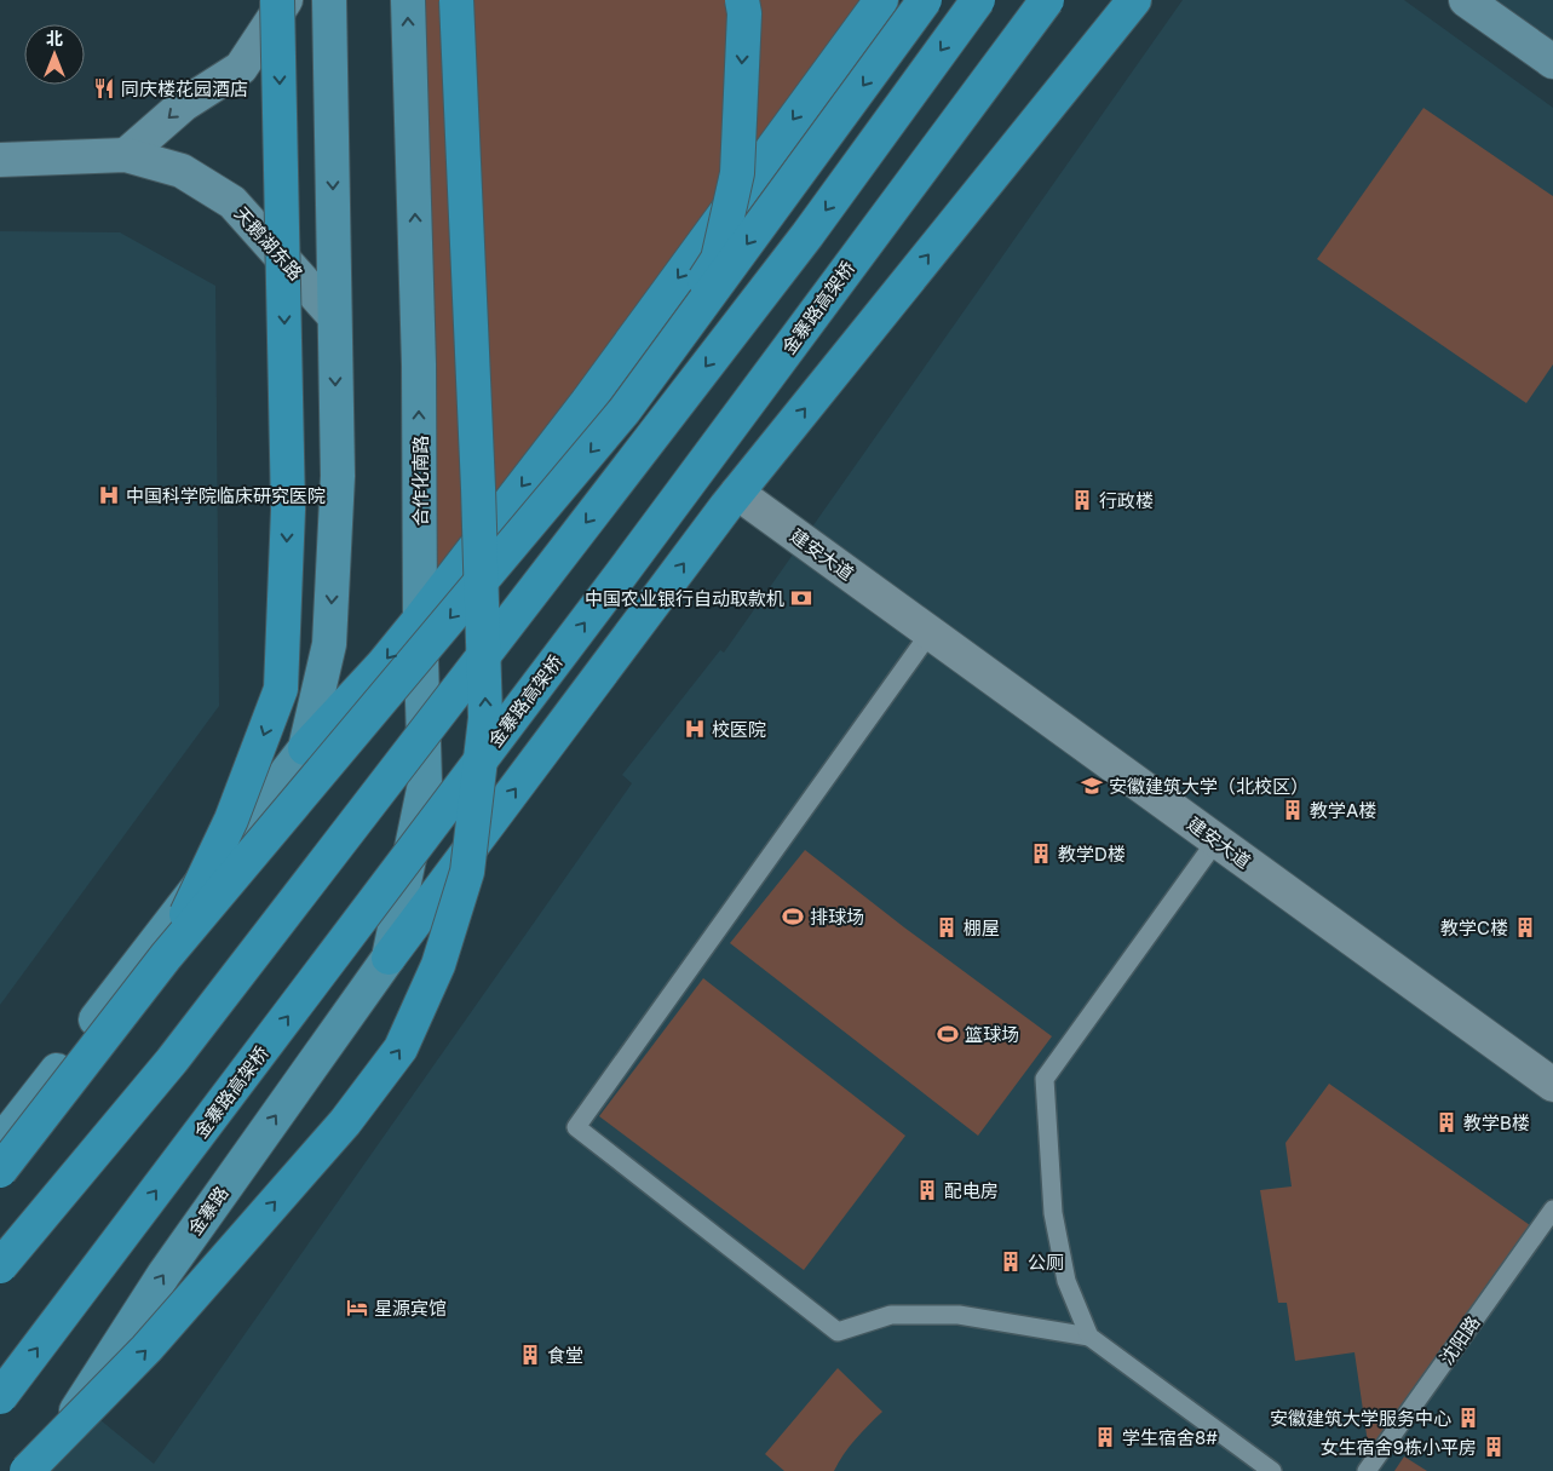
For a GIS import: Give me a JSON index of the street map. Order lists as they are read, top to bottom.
{
  "streets": {
    "highway": ["金寨路高架桥"],
    "main road": ["合作化南路", "金寨路"],
    "street": ["天鹅湖东路", "建安大道"],
    "lane": ["沈阳路"]
  },
  "crossings": [
    ["合作化南路", "金寨路"]
  ],
  "places": {
    "restaurant": ["同庆楼花园酒店"],
    "hospital": ["中国科学院临床研究医院", "校医院"],
    "building": [
      "行政楼",
      "教学A楼",
      "教学D楼",
      "棚屋",
      "教学C楼",
      "教学B楼",
      "配电房",
      "公厕",
      "食堂",
      "安徽建筑大学服务中心",
      "学生宿舍8#",
      "女生宿舍9栋小平房"
    ],
    "bank": ["中国农业银行自动取款机"],
    "school or university": ["安徽建筑大学（北校区）"],
    "sports": ["排球场", "篮球场"],
    "hotel": ["星源宾馆"]
  },
  "north": "top"
}
